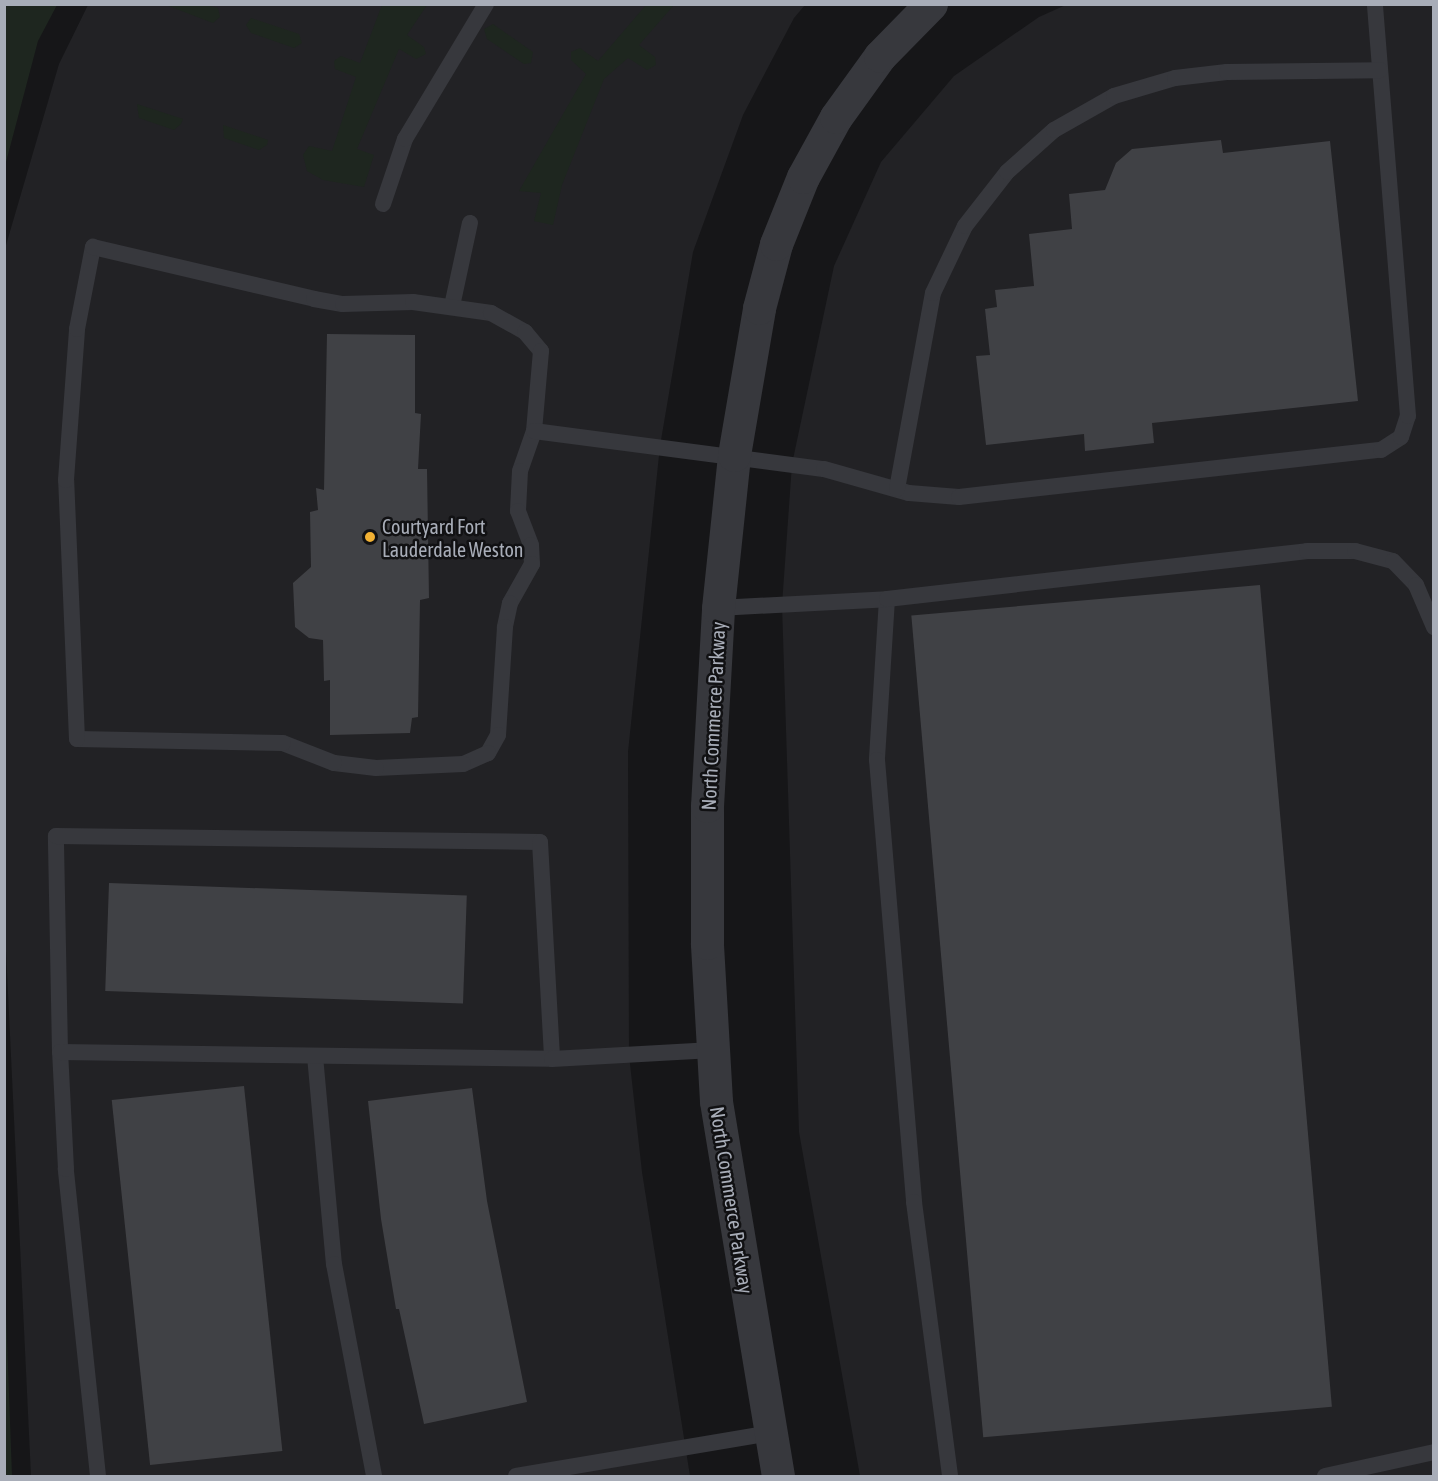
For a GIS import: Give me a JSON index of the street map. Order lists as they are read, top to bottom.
{
  "streets": {
    "street": ["North Commerce Parkway"]
  },
  "places": ["Courtyard Fort Lauderdale Weston"]
}
